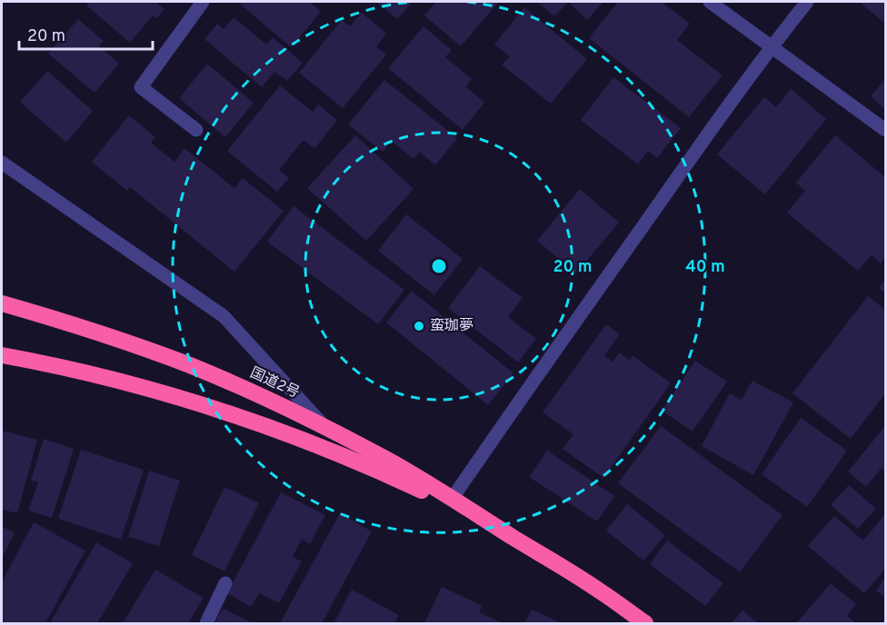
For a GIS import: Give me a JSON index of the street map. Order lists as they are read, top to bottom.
{
  "streets": {
    "highway": ["国道2号"]
  },
  "places": ["蛮珈夢"],
  "scale_bar": "20 m",
  "rings": ["20 m", "40 m"]
}
